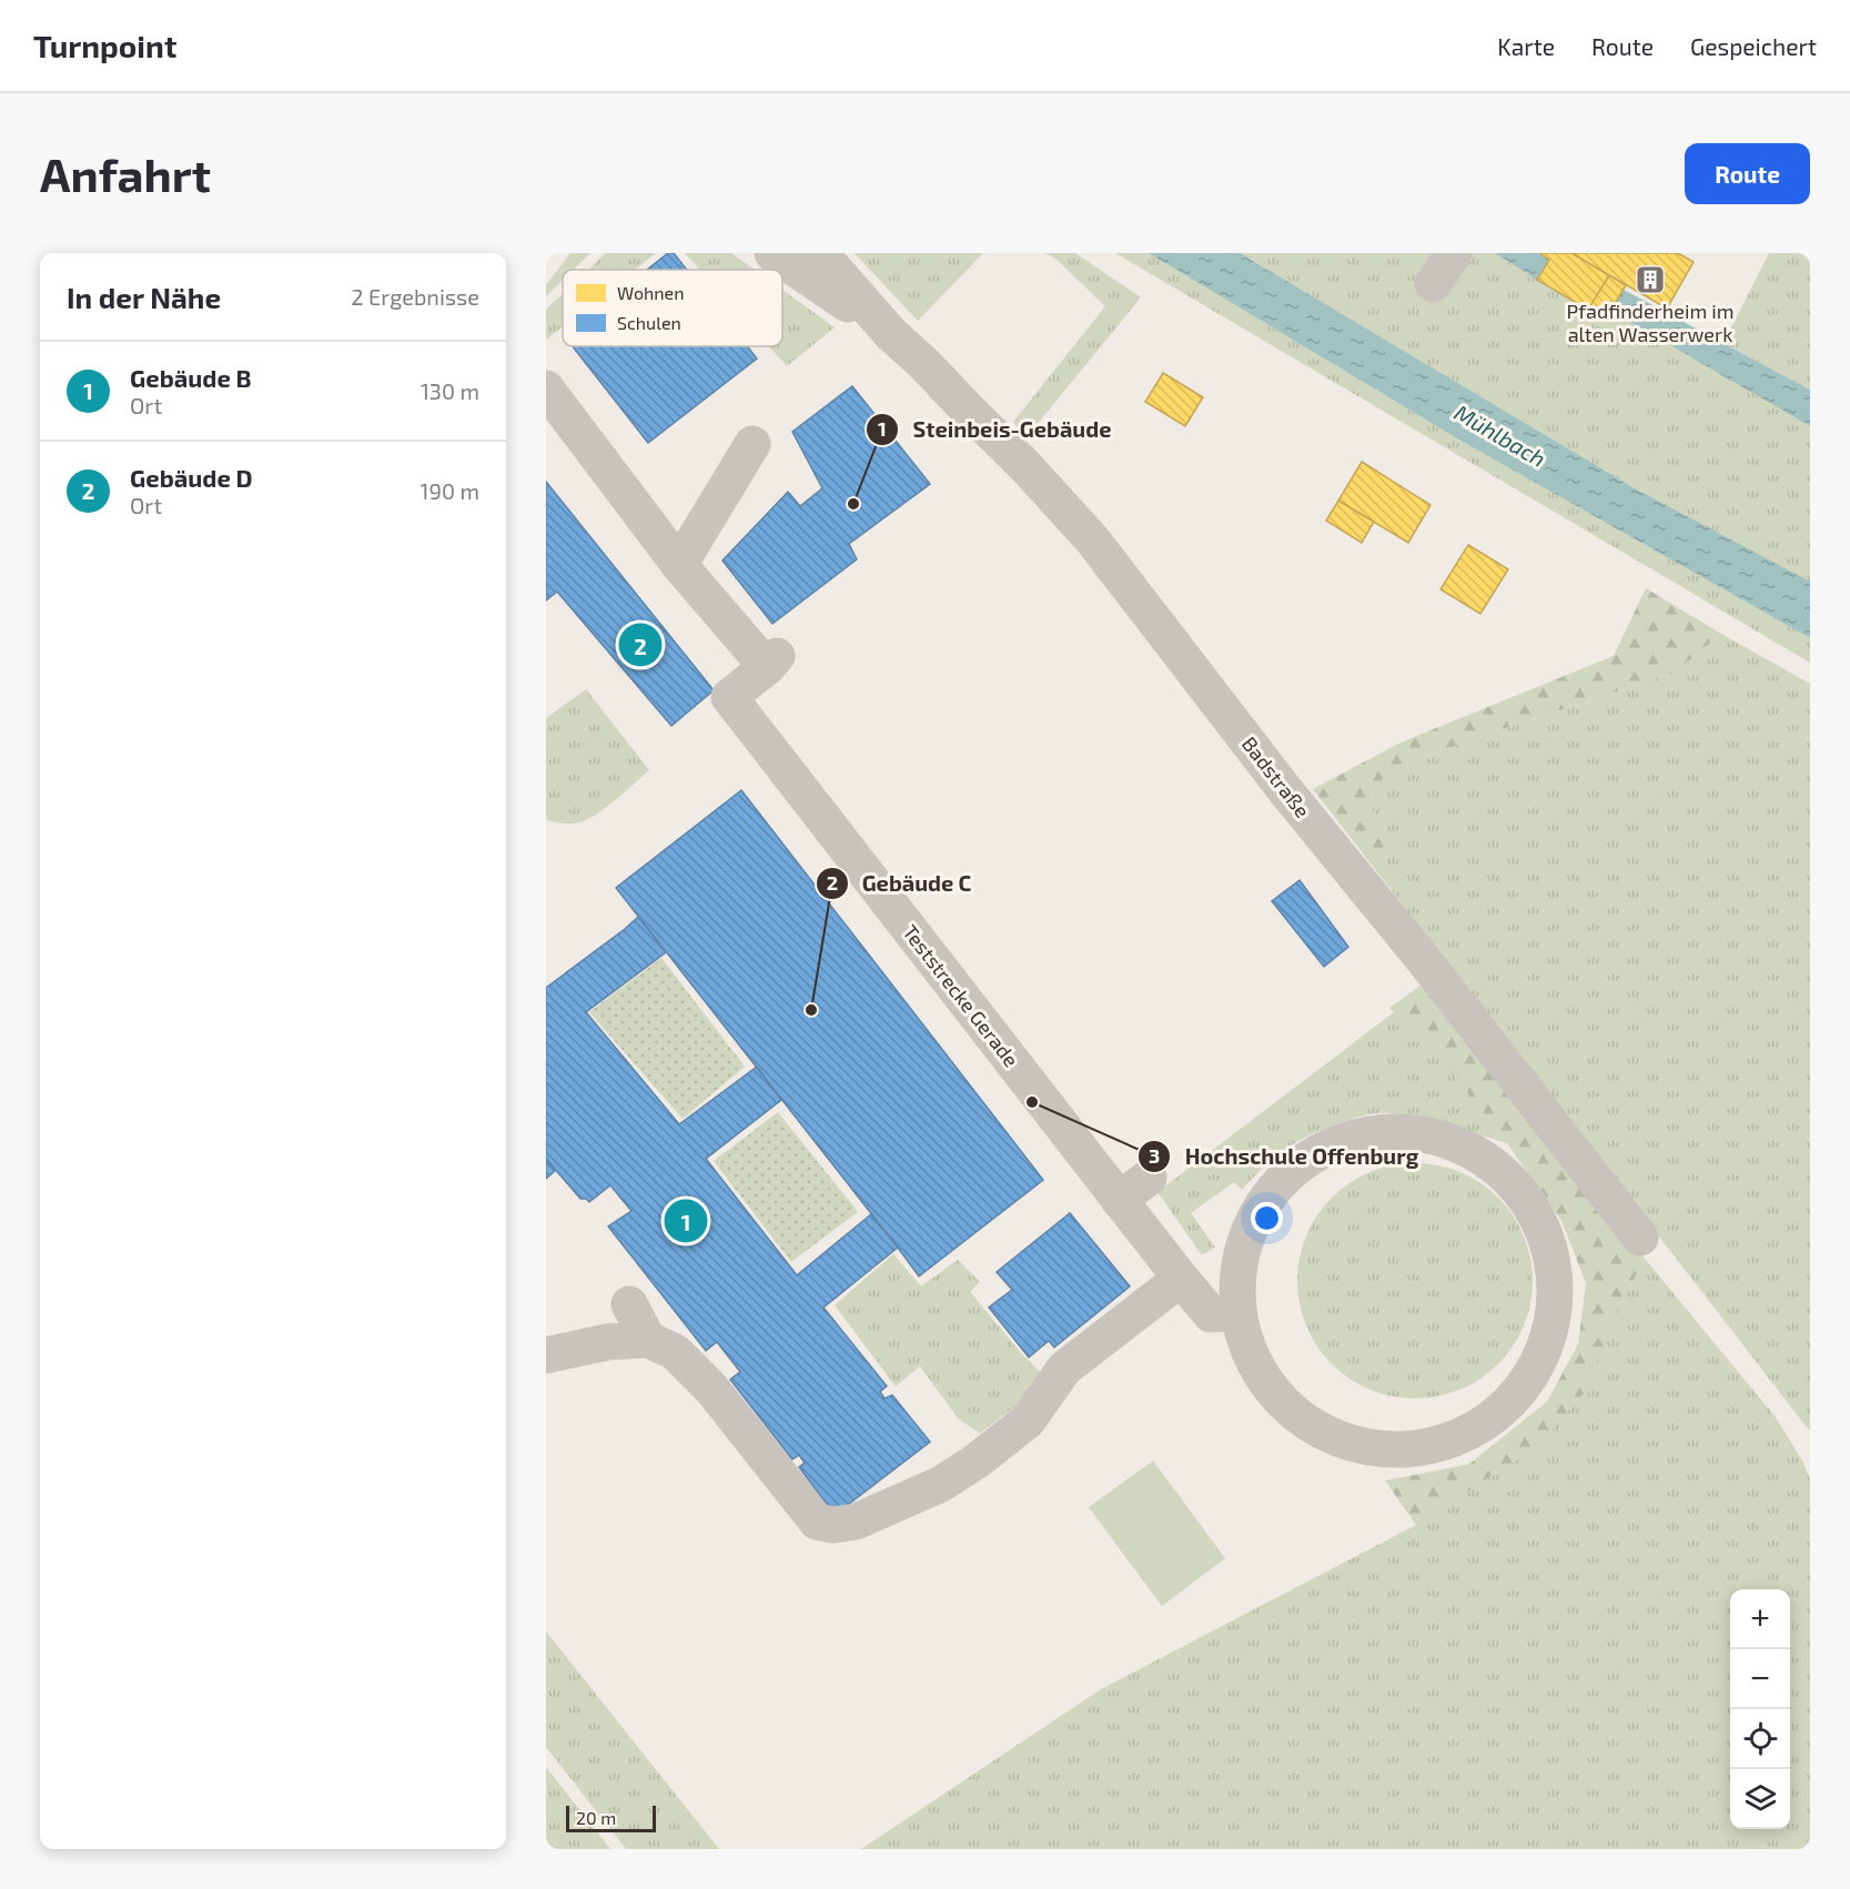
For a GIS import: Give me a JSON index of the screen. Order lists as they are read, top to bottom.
{
  "streets": {
    "street": ["Badstraße", "Teststrecke Gerade"]
  },
  "water": ["Mühlbach"],
  "places": {
    "building": ["Pfadfinderheim im alten Wasserwerk"],
    "other": ["Steinbeis-Gebäude", "Gebäude C", "Hochschule Offenburg"]
  },
  "legend": ["Wohnen", "Schulen"],
  "scale_bar": "20 m",
  "page": {
    "header": "Turnpoint",
    "nav": ["Karte", "Route", "Gespeichert"],
    "buttons": "Route",
    "title": "Anfahrt",
    "heading": ["In der Nähe", "2 Ergebnisse"],
    "list": [
      {
        "mark": "1",
        "name": "Gebäude B",
        "note": "Ort",
        "value": "130 m"
      },
      {
        "mark": "2",
        "name": "Gebäude D",
        "note": "Ort",
        "value": "190 m"
      }
    ],
    "pins": ["2", "1"],
    "map_buttons": ["+", "−"],
    "scale": "20 m"
  }
}
